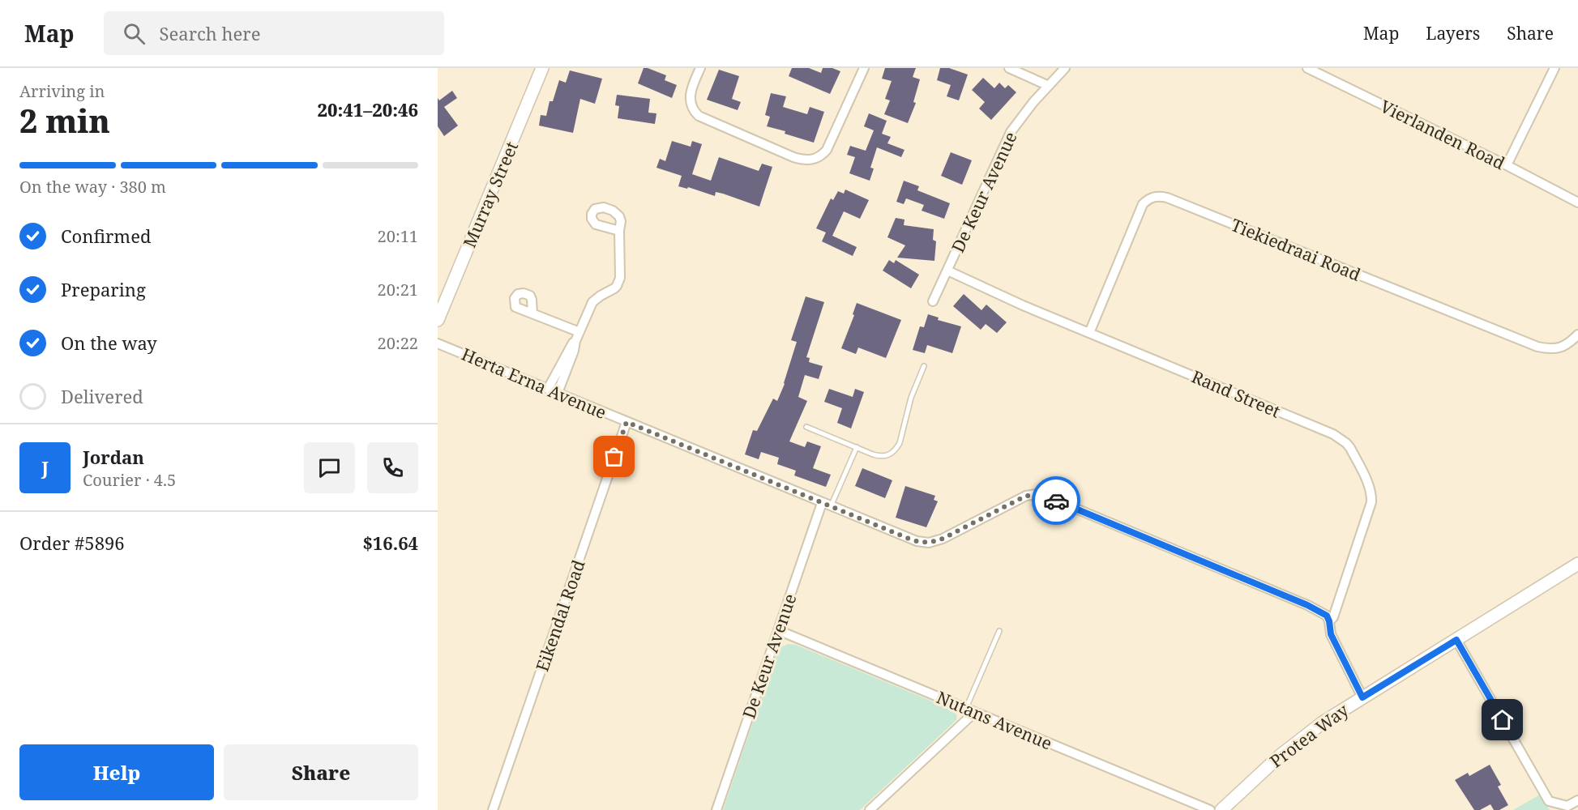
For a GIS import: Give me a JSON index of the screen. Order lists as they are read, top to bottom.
{
  "streets": {
    "street": [
      "Vierlanden Road",
      "De Keur Avenue",
      "Murray Street",
      "Tiekiedraai Road",
      "Herta Erna Avenue",
      "Rand Street",
      "Eikendal Road",
      "Nutans Avenue",
      "Protea Way"
    ]
  },
  "crossings": [
    ["De Keur Avenue", "Herta Erna Avenue"],
    ["De Keur Avenue", "Rand Street"],
    ["De Keur Avenue", "Nutans Avenue"],
    ["Tiekiedraai Road", "Rand Street"],
    ["Herta Erna Avenue", "Rand Street"],
    ["Herta Erna Avenue", "Eikendal Road"]
  ],
  "page": {
    "header": "Map",
    "search": "Search here",
    "nav": ["Map", "Layers", "Share"],
    "heading": ["2 min", "Arriving in", "20:41–20:46"],
    "panel": [
      "Jordan",
      "Courier · 4.5",
      "Order #5896",
      "$16.64"
    ],
    "bar": "On the way · 380 m",
    "list": [
      ["Confirmed", "20:11"],
      ["Preparing", "20:21"],
      ["On the way", "20:22"],
      "Delivered"
    ],
    "round": "J",
    "buttons": ["Help", "Share"]
  }
}
